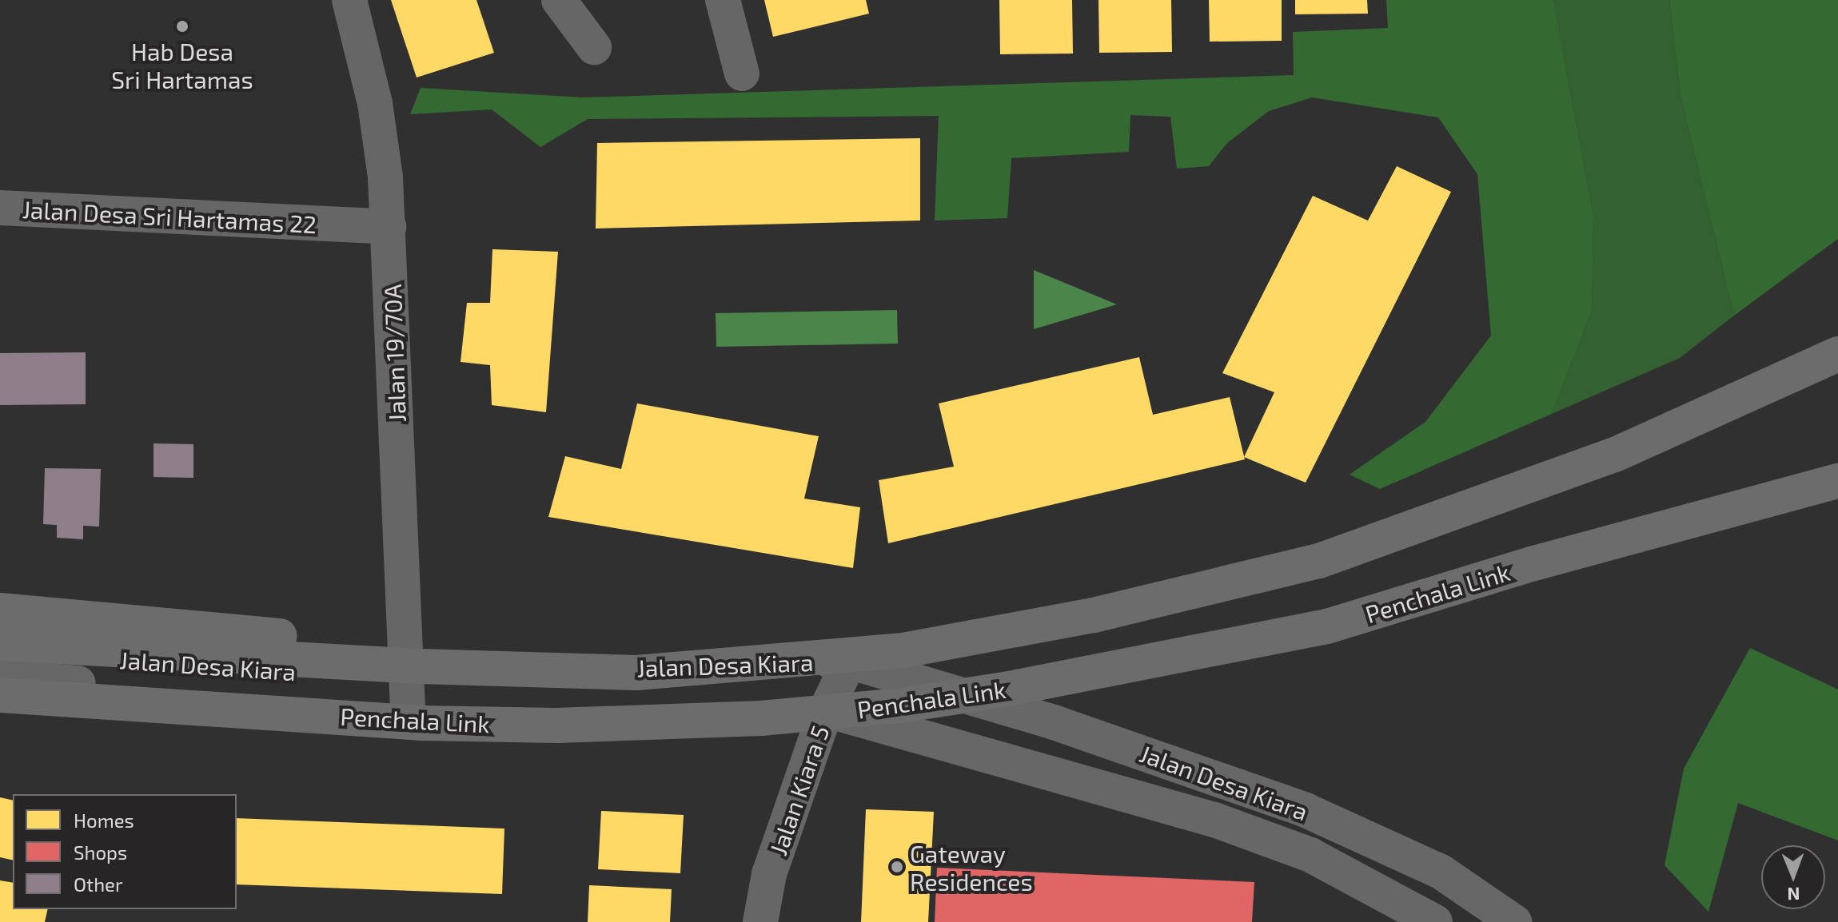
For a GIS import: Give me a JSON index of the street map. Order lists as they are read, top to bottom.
{
  "streets": {
    "highway": ["Penchala Link"],
    "main road": ["Jalan Desa Kiara"],
    "street": ["Jalan Desa Sri Hartamas 22", "Jalan 19/70A", "Jalan Kiara 5"]
  },
  "crossings": [
    ["Jalan Desa Sri Hartamas 22", "Jalan 19/70A"],
    ["Jalan 19/70A", "Jalan Desa Kiara"],
    ["Jalan Desa Kiara", "Jalan Kiara 5"]
  ],
  "places": ["Hab Desa Sri Hartamas", "Gateway Residences"],
  "legend": ["Homes", "Shops", "Other"],
  "north": "bottom"
}
